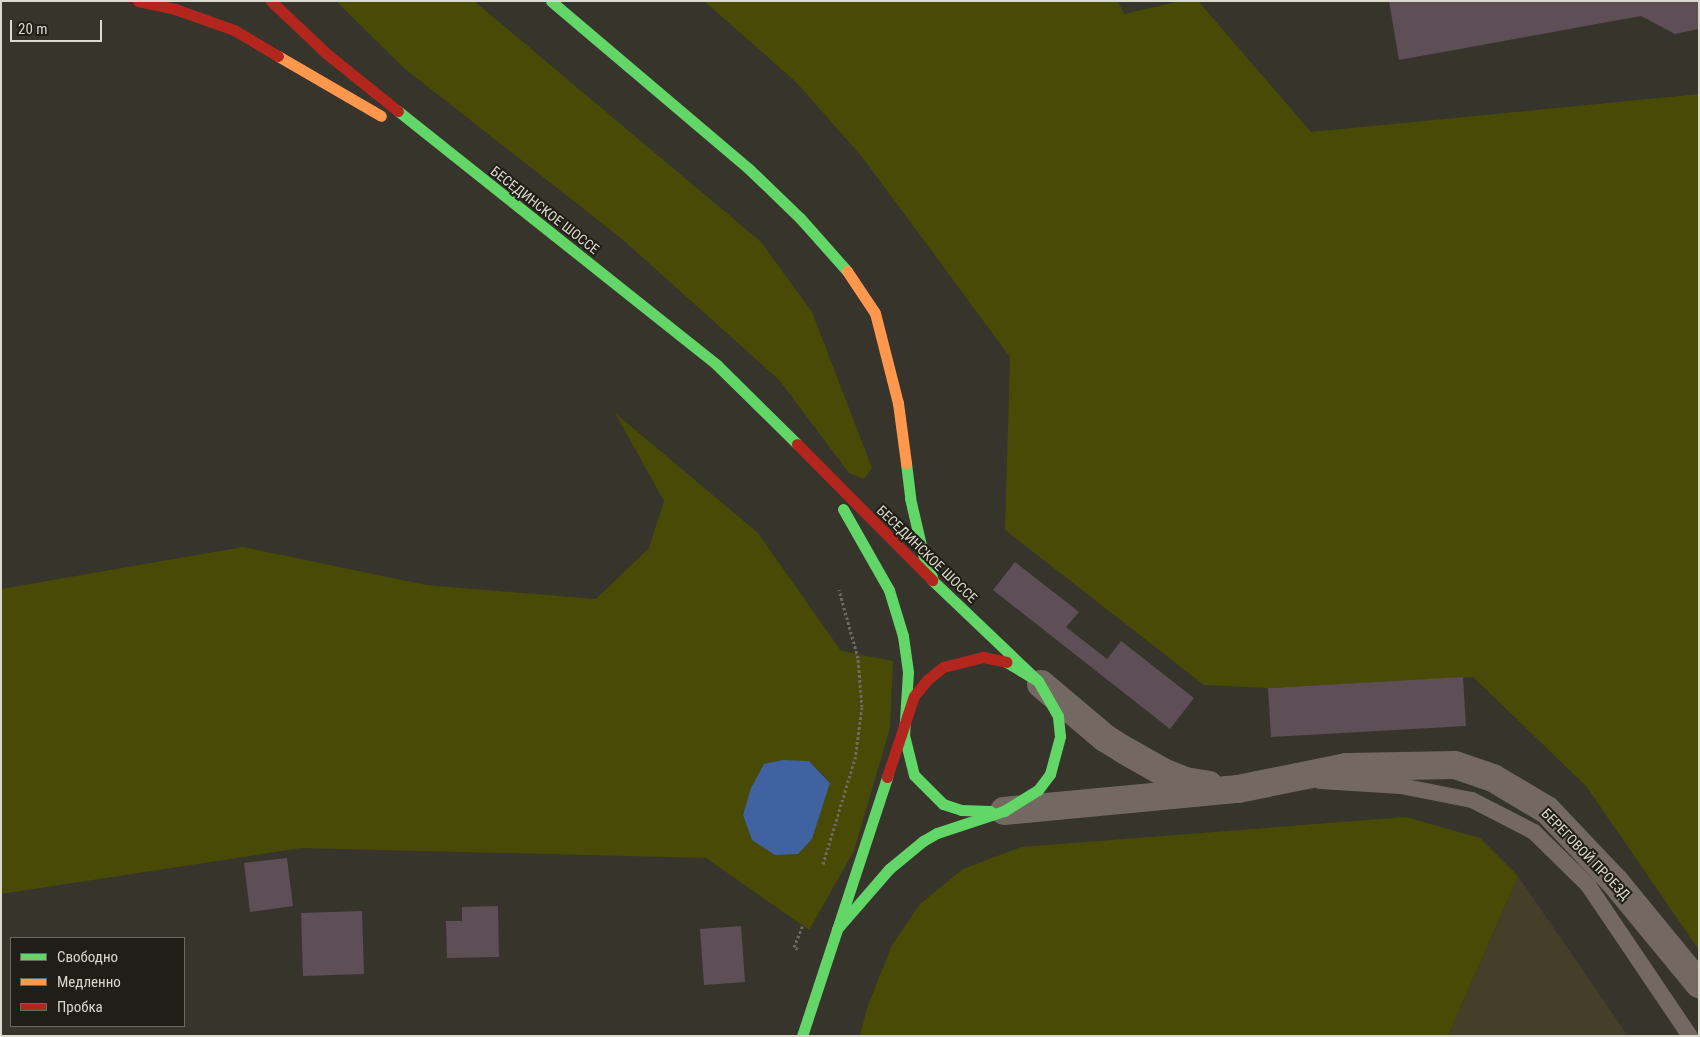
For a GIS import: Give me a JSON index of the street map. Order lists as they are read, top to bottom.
{
  "streets": {
    "street": ["БЕСЕДИНСКОЕ ШОССЕ", "БЕРЕГОВОЙ ПРОЕЗД"]
  },
  "legend": ["Свободно", "Медленно", "Пробка"],
  "scale_bar": "20 m"
}
